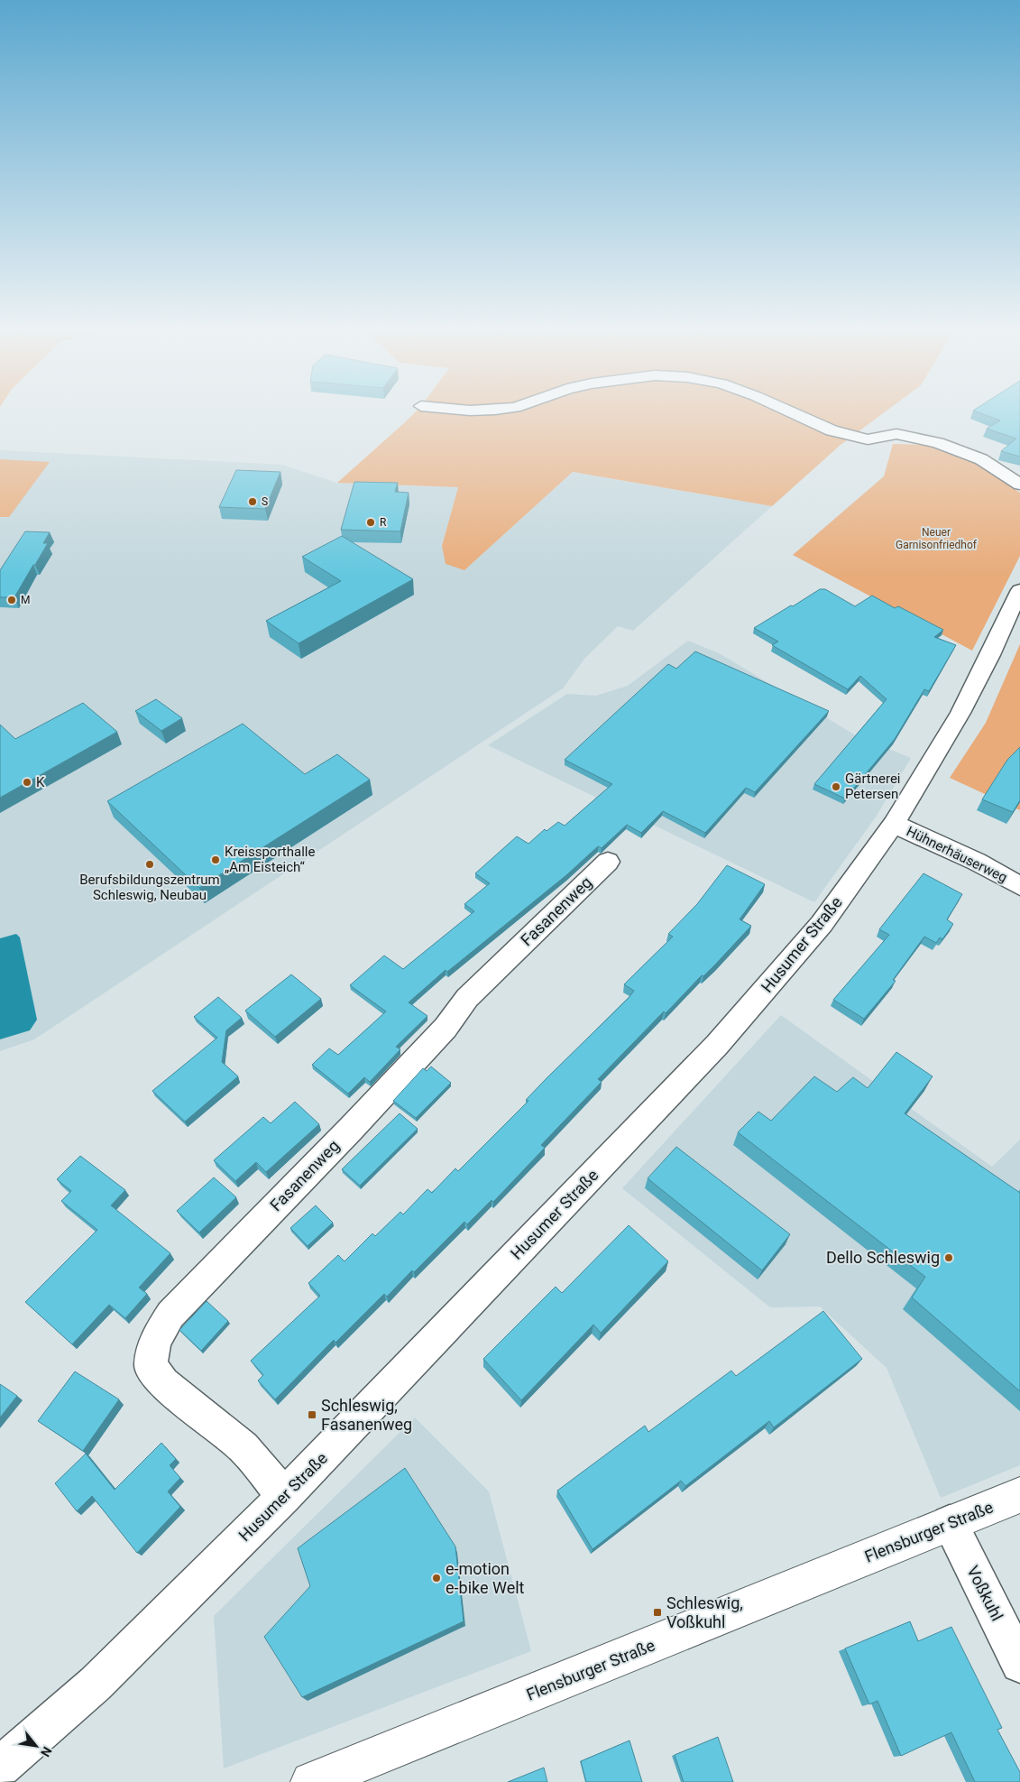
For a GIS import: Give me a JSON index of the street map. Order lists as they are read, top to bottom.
{
  "streets": {
    "street": [
      "Hühnerhäuserweg",
      "Fasanenweg",
      "Husumer Straße",
      "Flensburger Straße",
      "Voßkuhl"
    ]
  },
  "crossings": [
    ["Hühnerhäuserweg", "Husumer Straße"],
    ["Fasanenweg", "Husumer Straße"],
    ["Flensburger Straße", "Voßkuhl"]
  ],
  "parks": ["Neuer Garnisonfriedhof"],
  "places": {
    "other": [
      "S",
      "R",
      "M",
      "K",
      "Gärtnerei Petersen",
      "Kreissporthalle „Am Eisteich“",
      "Berufsbildungszentrum Schleswig, Neubau",
      "Dello Schleswig",
      "e-motion e-bike Welt"
    ],
    "transit": ["Schleswig, Fasanenweg", "Schleswig, Voßkuhl"]
  },
  "north": "bottom right"
}
